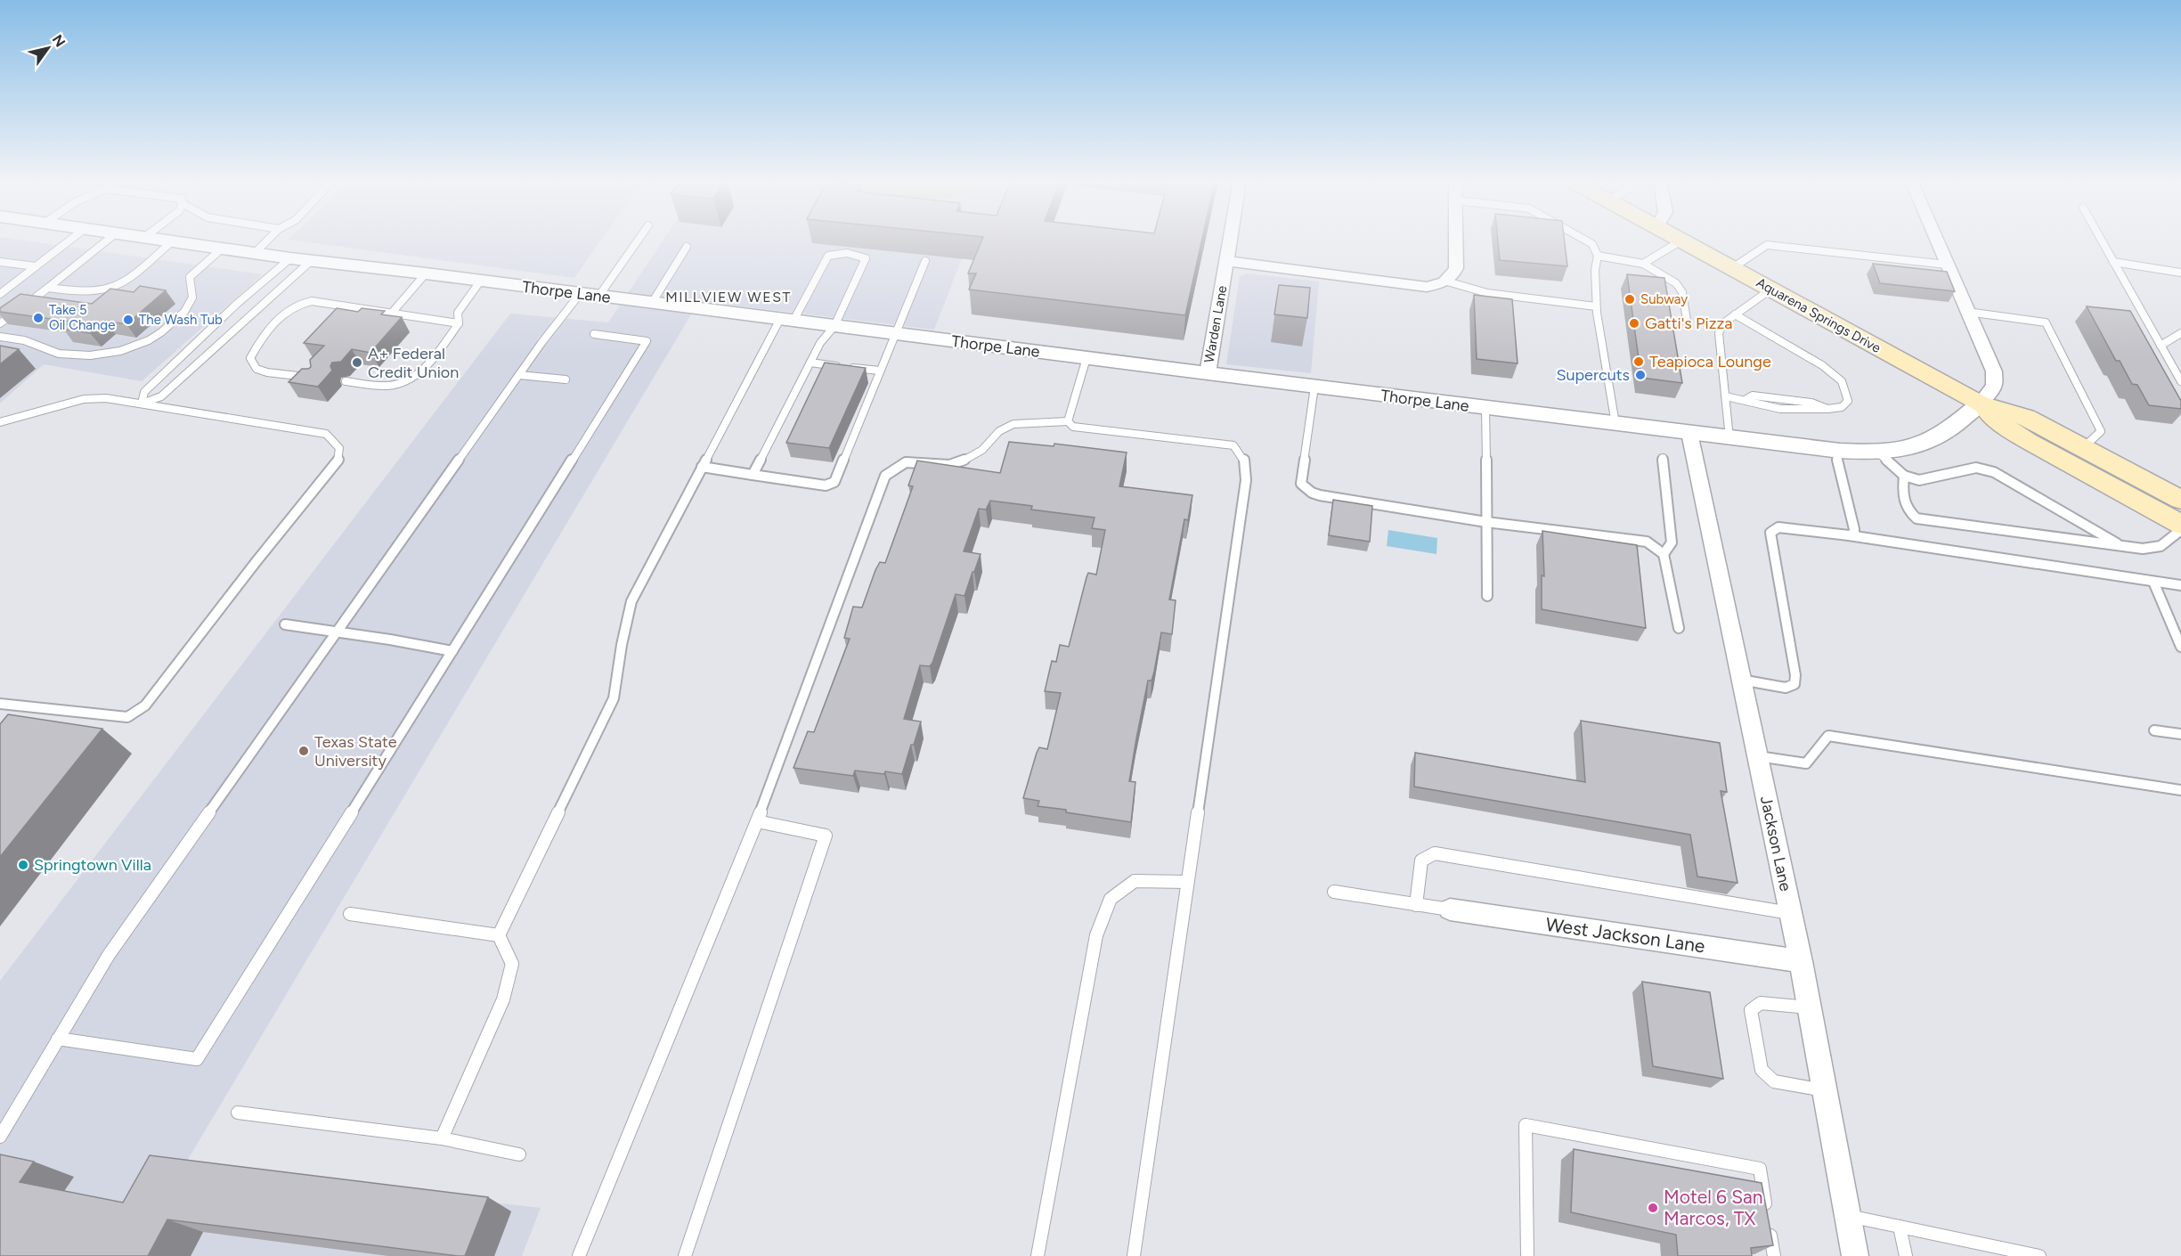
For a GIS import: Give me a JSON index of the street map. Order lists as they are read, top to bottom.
{
  "streets": {
    "main road": ["Aquarena Springs Drive"],
    "street": [
      "Thorpe Lane",
      "Warden Lane",
      "Jackson Lane",
      "West Jackson Lane"
    ]
  },
  "crossings": [
    ["Thorpe Lane", "Aquarena Springs Drive"],
    ["Thorpe Lane", "Warden Lane"],
    ["Thorpe Lane", "Jackson Lane"],
    ["Jackson Lane", "West Jackson Lane"]
  ],
  "districts": ["MILLVIEW WEST"],
  "places": [
    "Subway",
    "Take 5 Oil Change",
    "The Wash Tub",
    "Gatti's Pizza",
    "Teapioca Lounge",
    "A+ Federal Credit Union",
    "Supercuts",
    "Texas State University",
    "Springtown Villa",
    "Motel 6 San Marcos, TX"
  ],
  "north": "top right"
}
